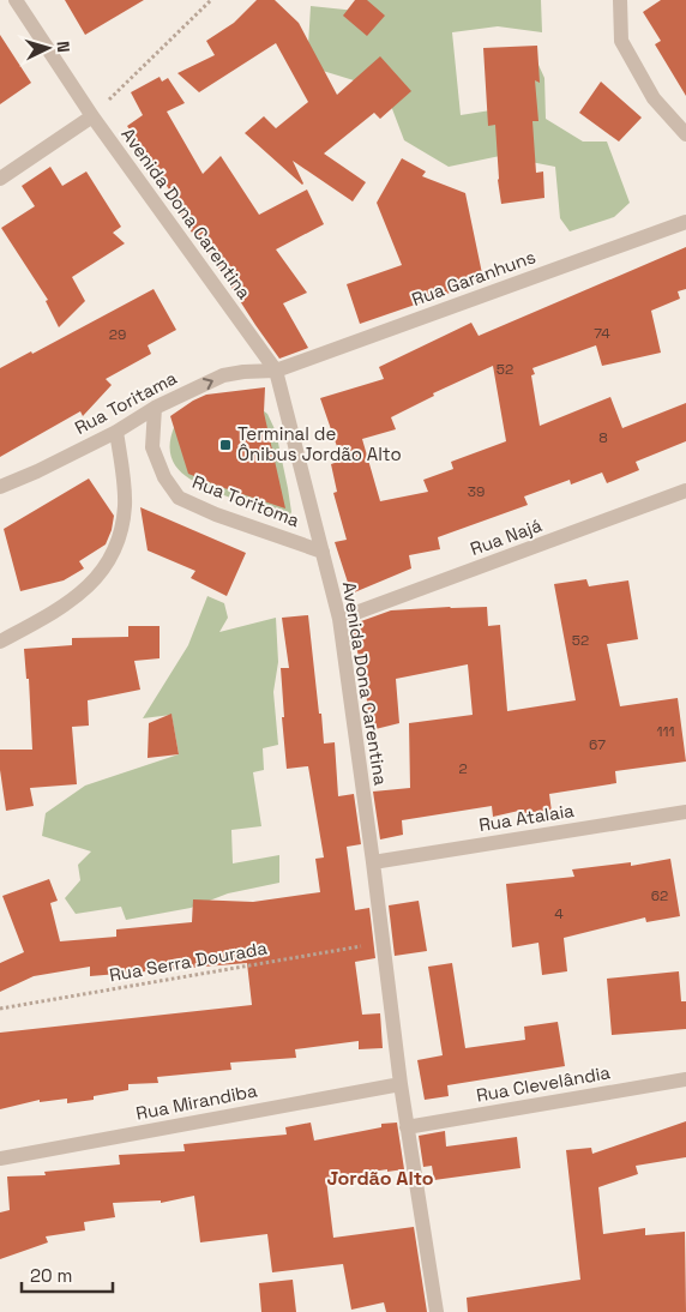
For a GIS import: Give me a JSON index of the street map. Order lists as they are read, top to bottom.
{
  "streets": {
    "street": [
      "Avenida Dona Carentina",
      "Rua Garanhuns",
      "Rua Toritama",
      "Rua Toritoma",
      "Rua Najá",
      "Rua Atalaia",
      "Rua Clevelândia",
      "Rua Mirandiba"
    ],
    "path": ["Rua Serra Dourada"]
  },
  "crossings": [
    ["Avenida Dona Carentina", "Rua Garanhuns"],
    ["Avenida Dona Carentina", "Rua Toritama"],
    ["Avenida Dona Carentina", "Rua Toritoma"],
    ["Avenida Dona Carentina", "Rua Najá"],
    ["Avenida Dona Carentina", "Rua Atalaia"],
    ["Avenida Dona Carentina", "Rua Serra Dourada"],
    ["Avenida Dona Carentina", "Rua Clevelândia"],
    ["Avenida Dona Carentina", "Rua Mirandiba"],
    ["Rua Garanhuns", "Rua Toritama"],
    ["Rua Toritama", "Rua Toritoma"]
  ],
  "one_way": ["Rua Toritama"],
  "districts": ["Jordão Alto"],
  "places": {
    "transit": ["Terminal de Ônibus Jordão Alto"]
  },
  "house_numbers": [
    "74",
    "29",
    "52",
    "8",
    "39",
    "52",
    "111",
    "67",
    "2",
    "62",
    "4"
  ],
  "scale_bar": "20 m",
  "north": "right"
}
